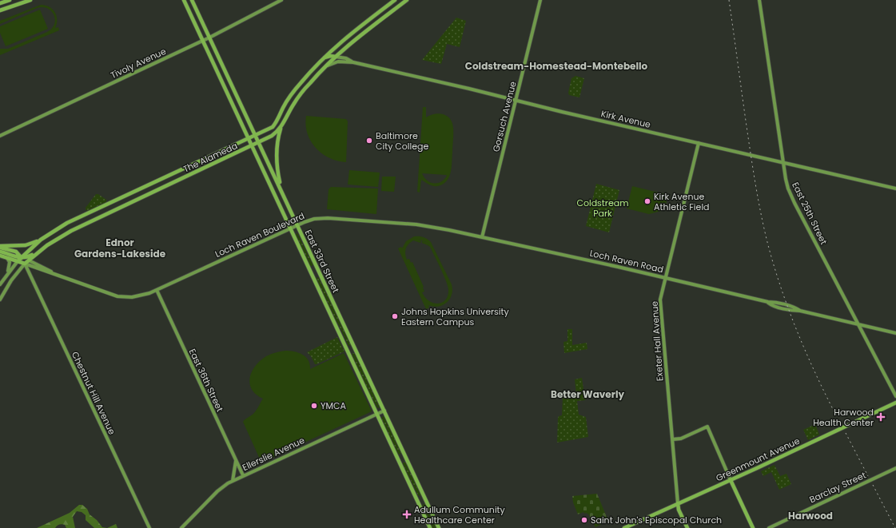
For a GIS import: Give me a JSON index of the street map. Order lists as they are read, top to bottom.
{
  "streets": {
    "main road": [
      "The Alameda",
      "Loch Raven Boulevard",
      "East 33rd Street",
      "Greenmount Avenue"
    ],
    "street": [
      "Tivoly Avenue",
      "Gorsuch Avenue",
      "Kirk Avenue",
      "East 25th Street",
      "Loch Raven Road",
      "Exeter Hall Avenue",
      "East 36th Street",
      "Chestnut Hill Avenue",
      "Ellerslie Avenue",
      "Barclay Street"
    ]
  },
  "crossings": [
    ["Tivoly Avenue", "East 33rd Street"],
    ["Gorsuch Avenue", "Kirk Avenue"],
    ["Gorsuch Avenue", "Loch Raven Boulevard"],
    ["Gorsuch Avenue", "Loch Raven Road"],
    ["Kirk Avenue", "The Alameda"],
    ["Kirk Avenue", "East 25th Street"],
    ["Kirk Avenue", "Exeter Hall Avenue"],
    ["The Alameda", "Loch Raven Boulevard"],
    ["The Alameda", "East 33rd Street"],
    ["The Alameda", "Chestnut Hill Avenue"],
    ["East 25th Street", "Loch Raven Road"],
    ["Loch Raven Boulevard", "East 33rd Street"],
    ["Loch Raven Boulevard", "Loch Raven Road"],
    ["Loch Raven Boulevard", "East 36th Street"],
    ["Loch Raven Boulevard", "Chestnut Hill Avenue"],
    ["East 33rd Street", "Ellerslie Avenue"],
    ["Loch Raven Road", "Exeter Hall Avenue"],
    ["Exeter Hall Avenue", "Greenmount Avenue"],
    ["East 36th Street", "Ellerslie Avenue"]
  ],
  "districts": [
    "Coldstream-Homestead-Montebello",
    "Ednor Gardens-Lakeside",
    "Better Waverly",
    "Harwood"
  ],
  "parks": ["Coldstream Park"],
  "places": {
    "other": [
      "Baltimore City College",
      "Kirk Avenue Athletic Field",
      "Johns Hopkins University Eastern Campus",
      "YMCA",
      "Saint John's Episcopal Church"
    ],
    "health": ["Harwood Health Center", "Adullum Community Healthcare Center"]
  }
}
